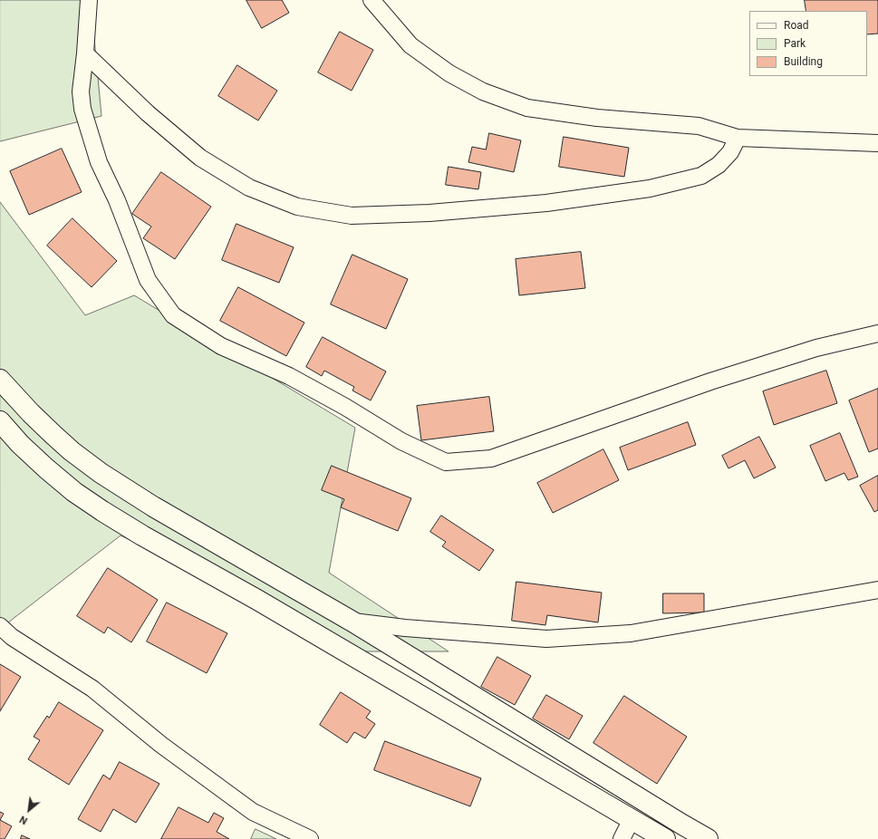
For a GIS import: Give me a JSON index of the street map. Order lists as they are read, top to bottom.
{
  "legend": ["Road", "Park", "Building"],
  "north": "bottom left"
}
